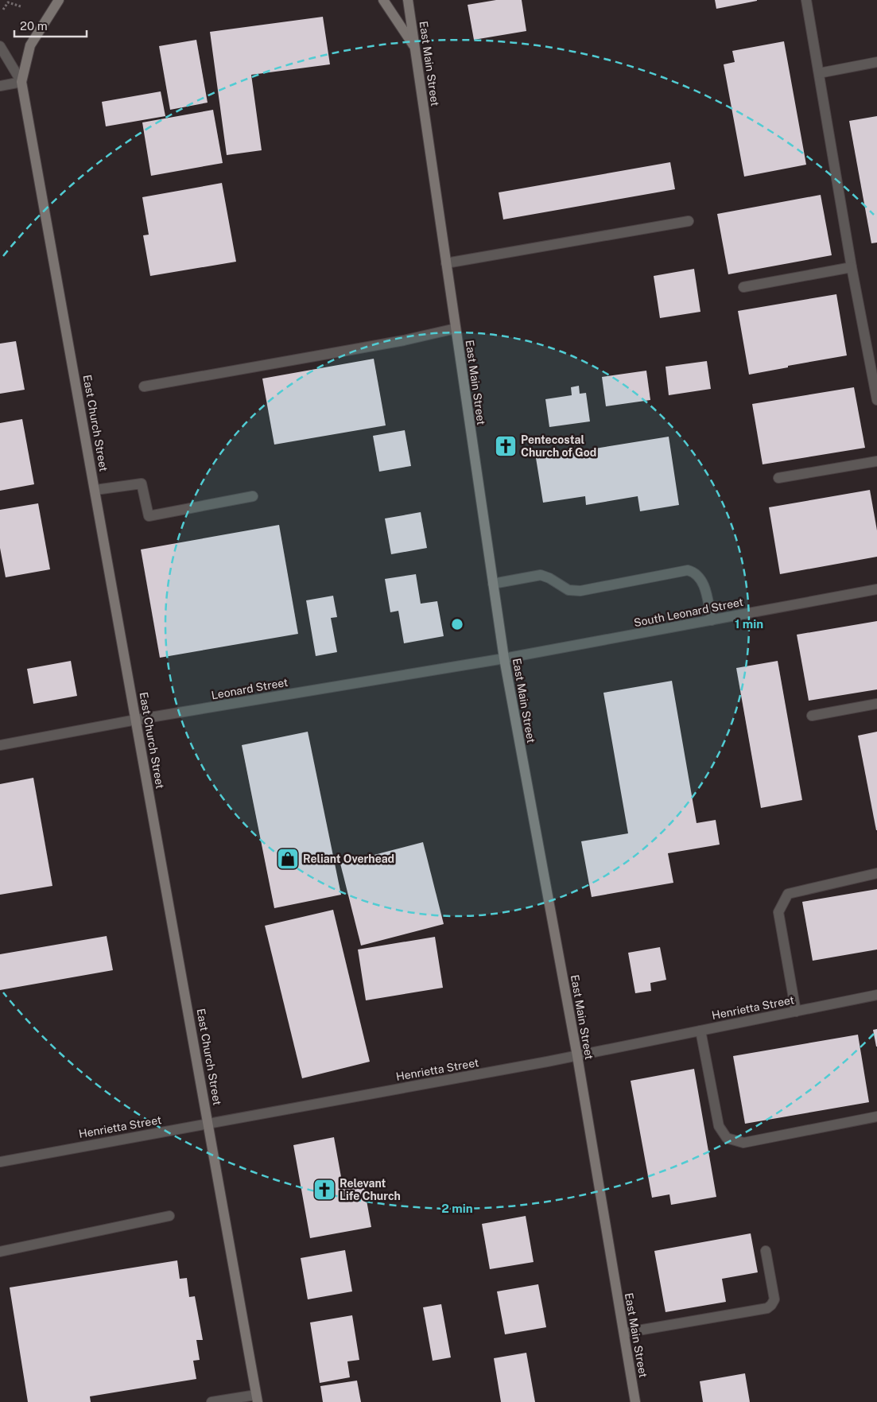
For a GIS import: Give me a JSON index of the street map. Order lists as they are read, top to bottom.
{
  "streets": {
    "main road": ["East Main Street", "East Church Street"],
    "street": ["South Leonard Street", "Leonard Street", "Henrietta Street"]
  },
  "crossings": [
    ["East Main Street", "South Leonard Street"],
    ["East Main Street", "Leonard Street"],
    ["East Main Street", "Henrietta Street"],
    ["East Church Street", "Leonard Street"],
    ["East Church Street", "Henrietta Street"],
    ["South Leonard Street", "Leonard Street"]
  ],
  "places": {
    "church": ["Pentecostal Church of God", "Relevant Life Church"],
    "shop": ["Reliant Overhead"]
  },
  "scale_bar": "20 m",
  "rings": ["1 min", "2 min"]
}
